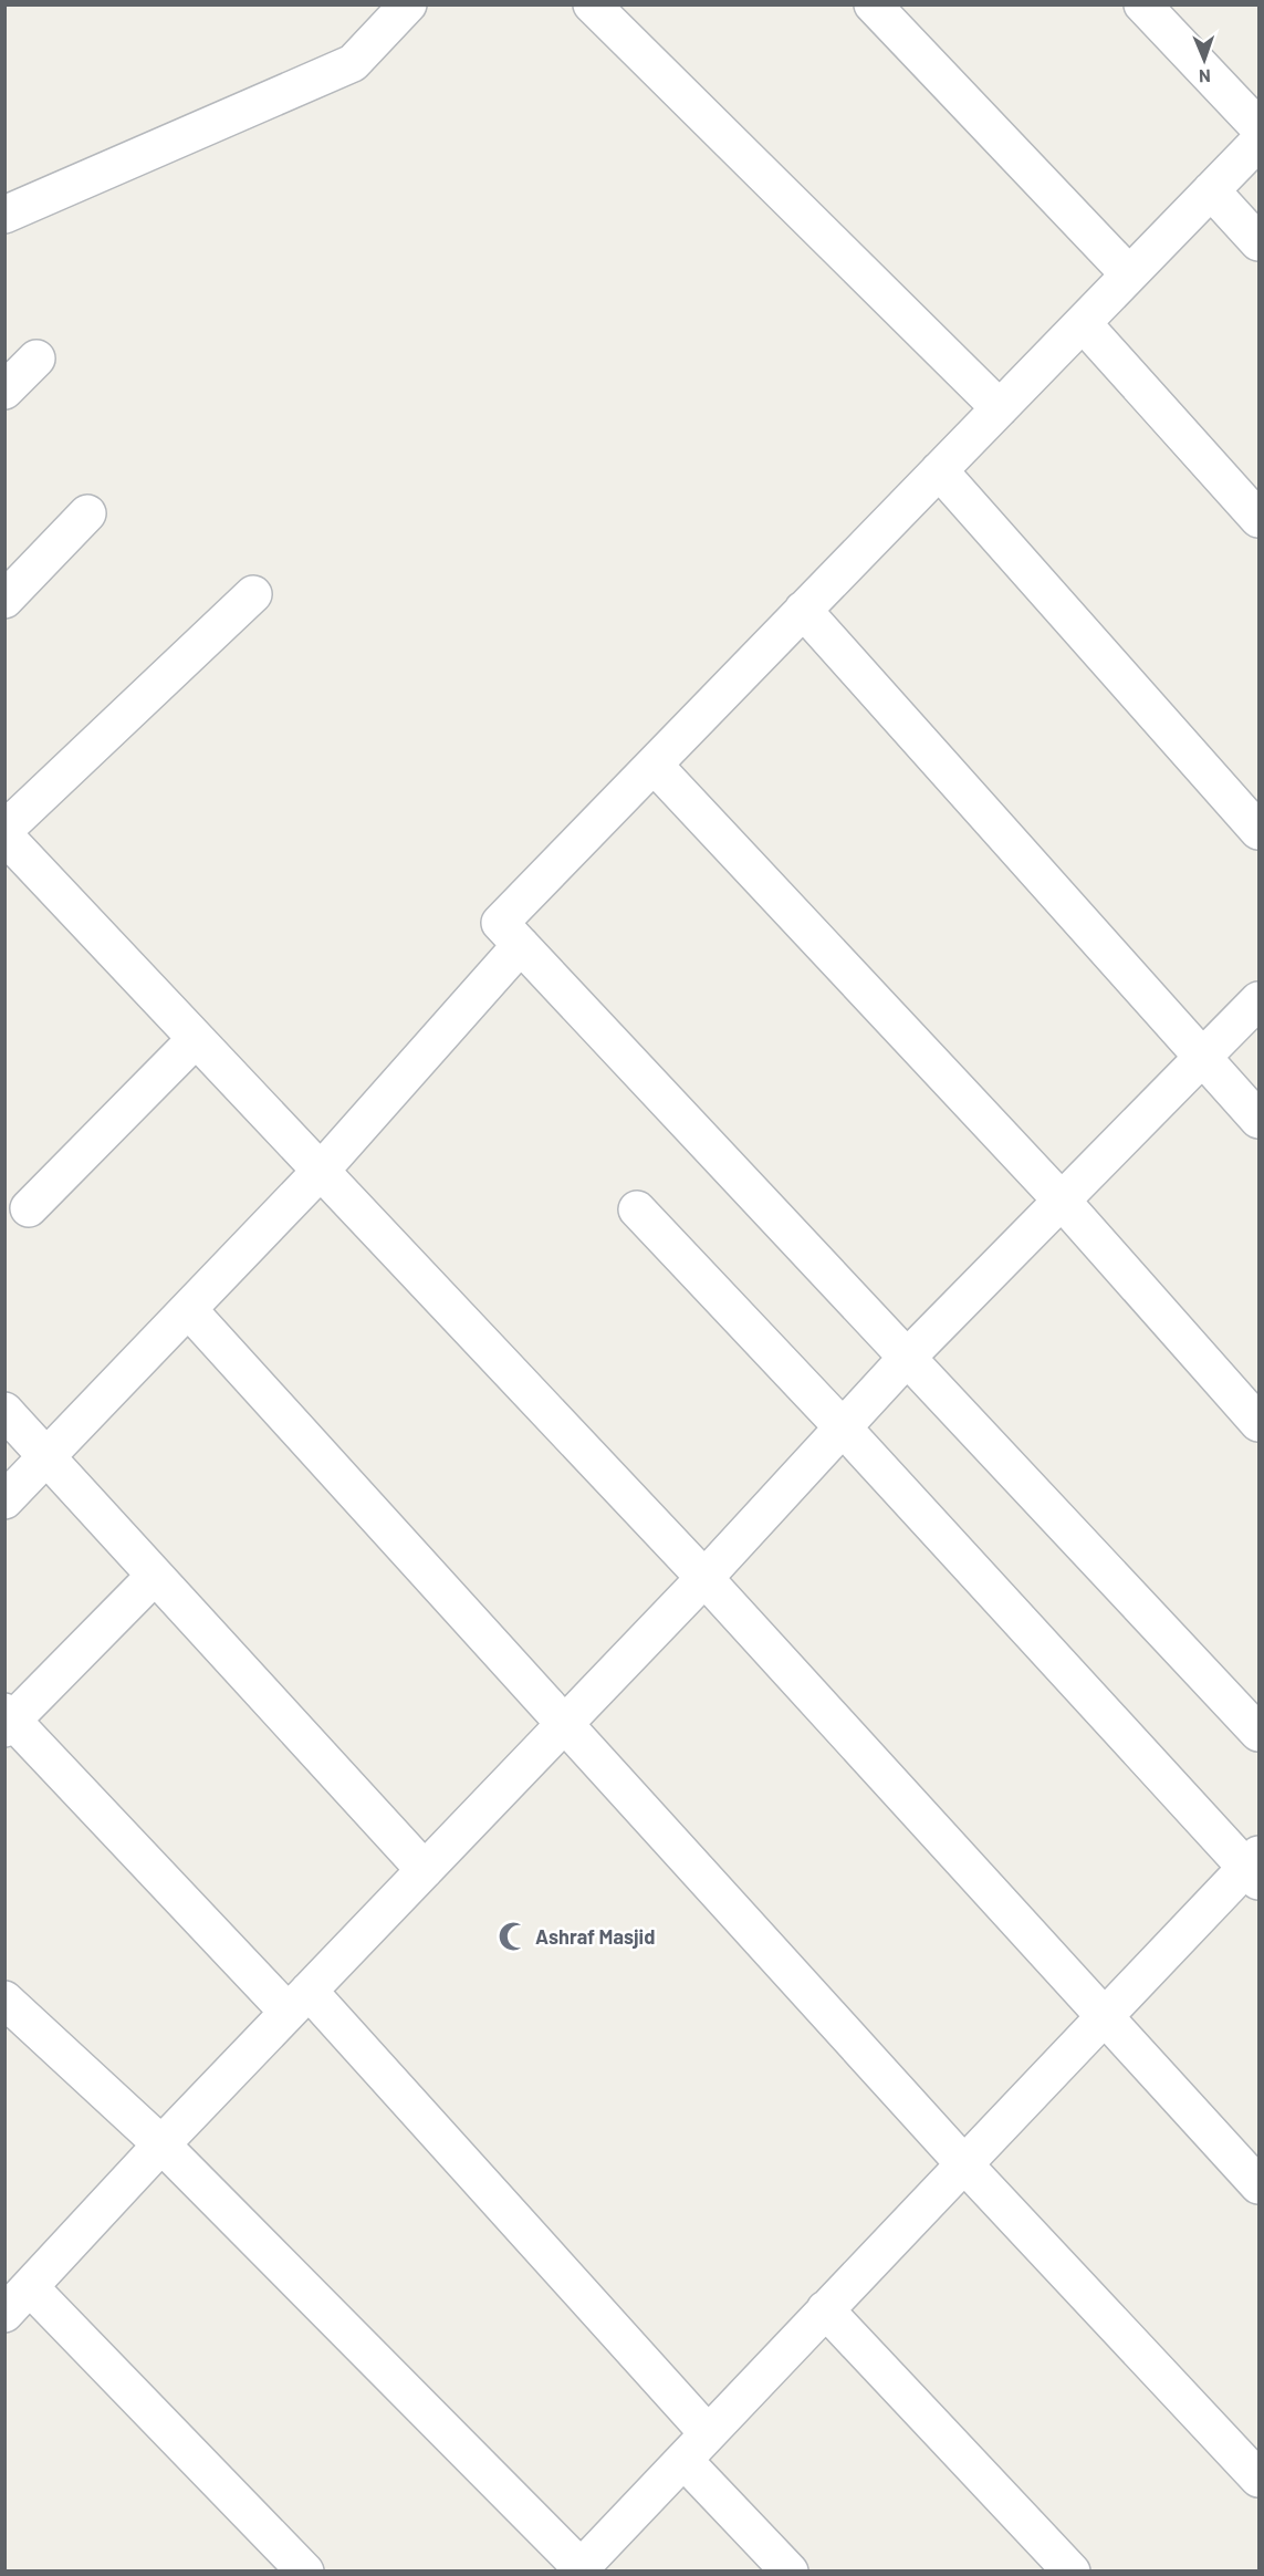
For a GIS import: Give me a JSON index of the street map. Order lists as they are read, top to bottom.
{
  "places": {
    "mosque": ["Ashraf Masjid"]
  },
  "north": "bottom"
}
